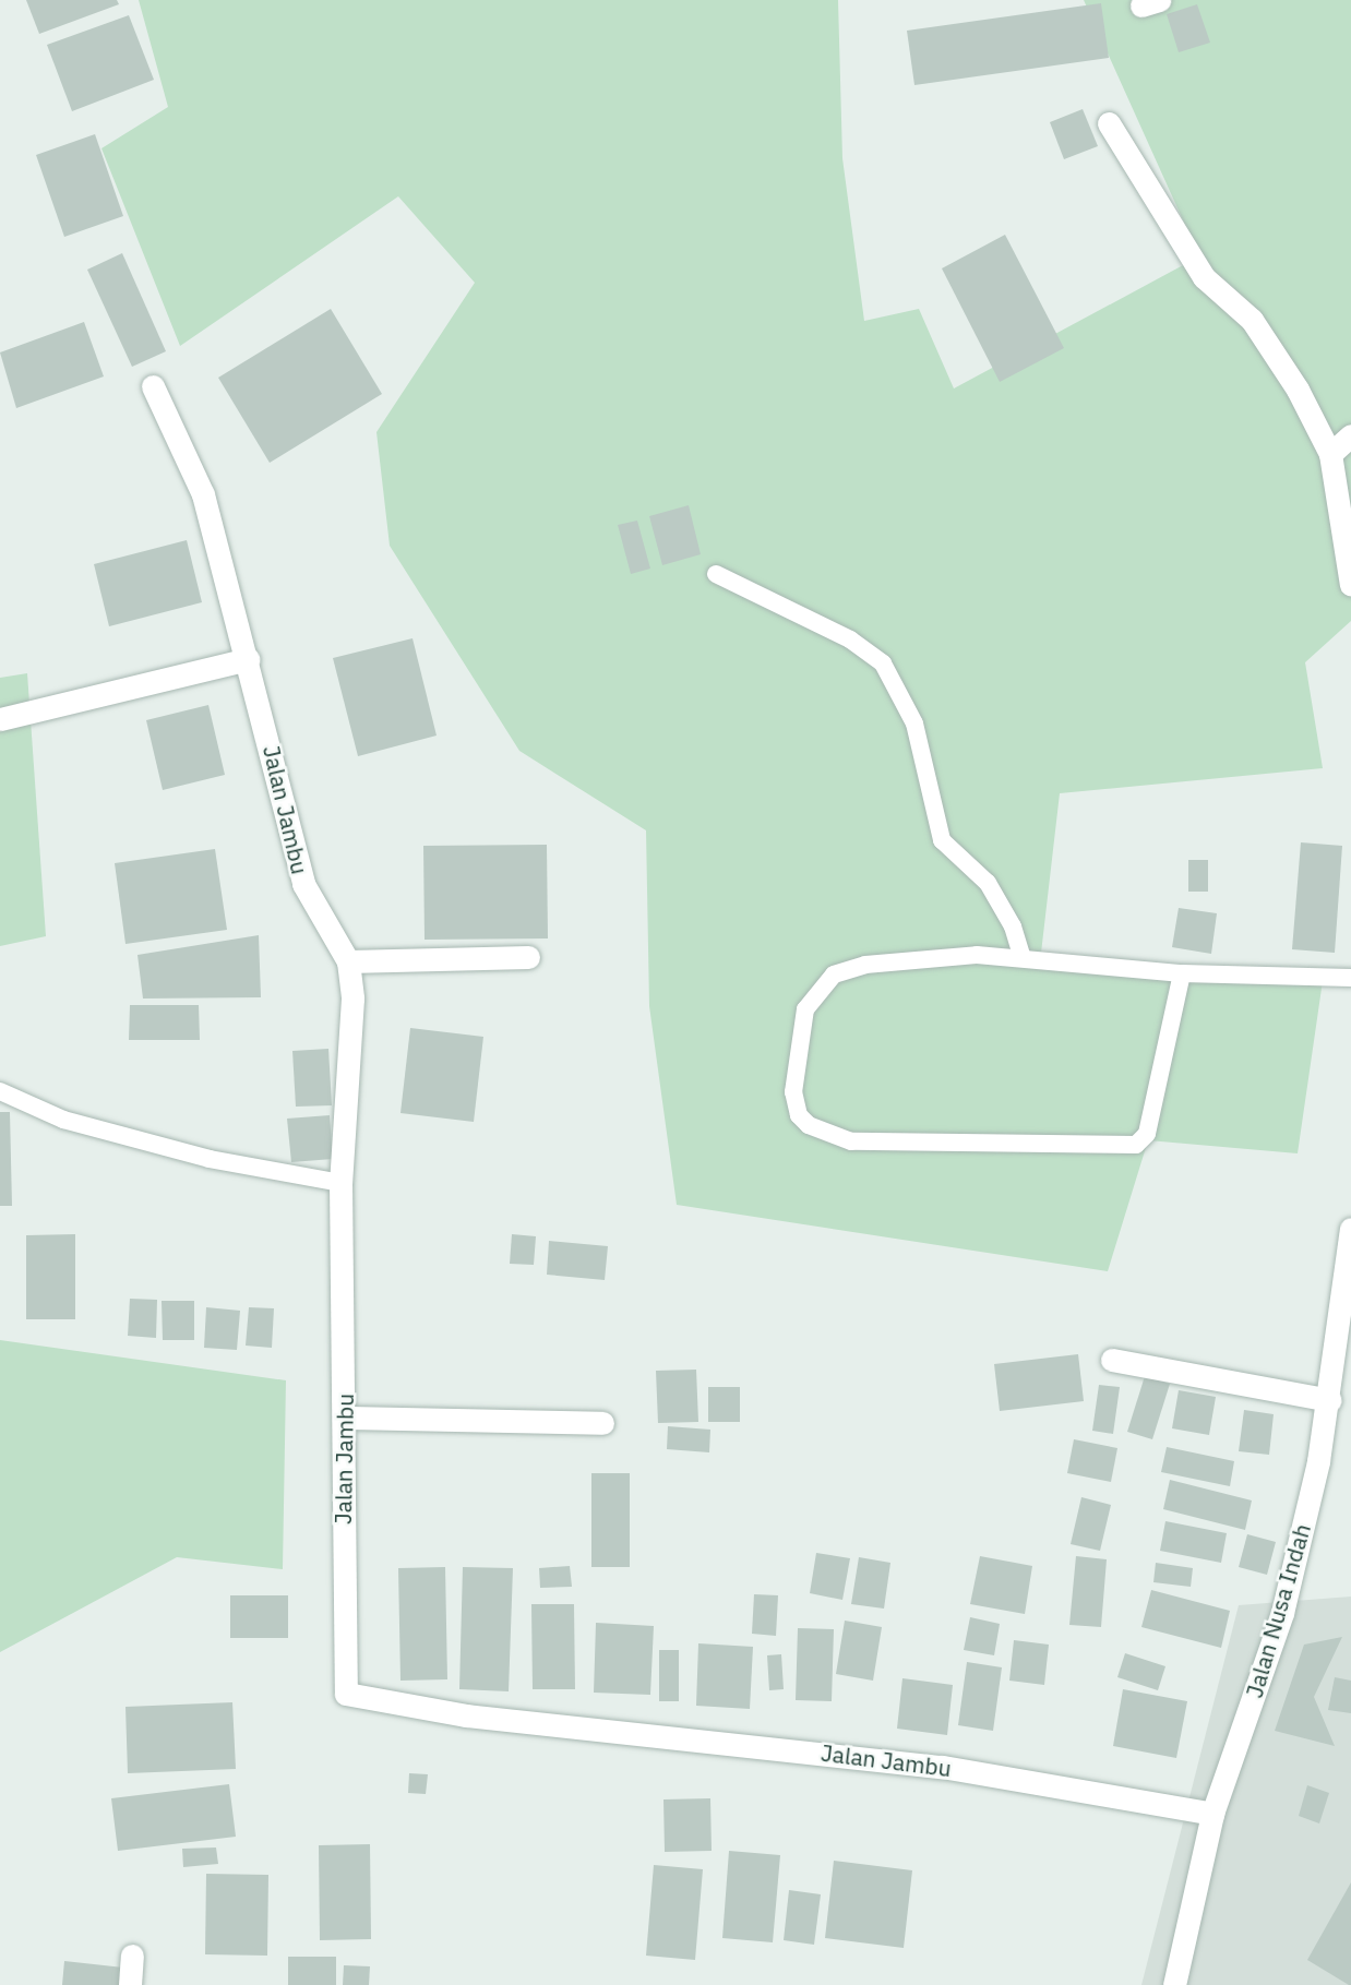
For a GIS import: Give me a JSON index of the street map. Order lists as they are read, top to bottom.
{
  "streets": {
    "street": ["Jalan Jambu", "Jalan Nusa Indah"]
  },
  "crossings": [
    ["Jalan Jambu", "Jalan Nusa Indah"]
  ]
}
